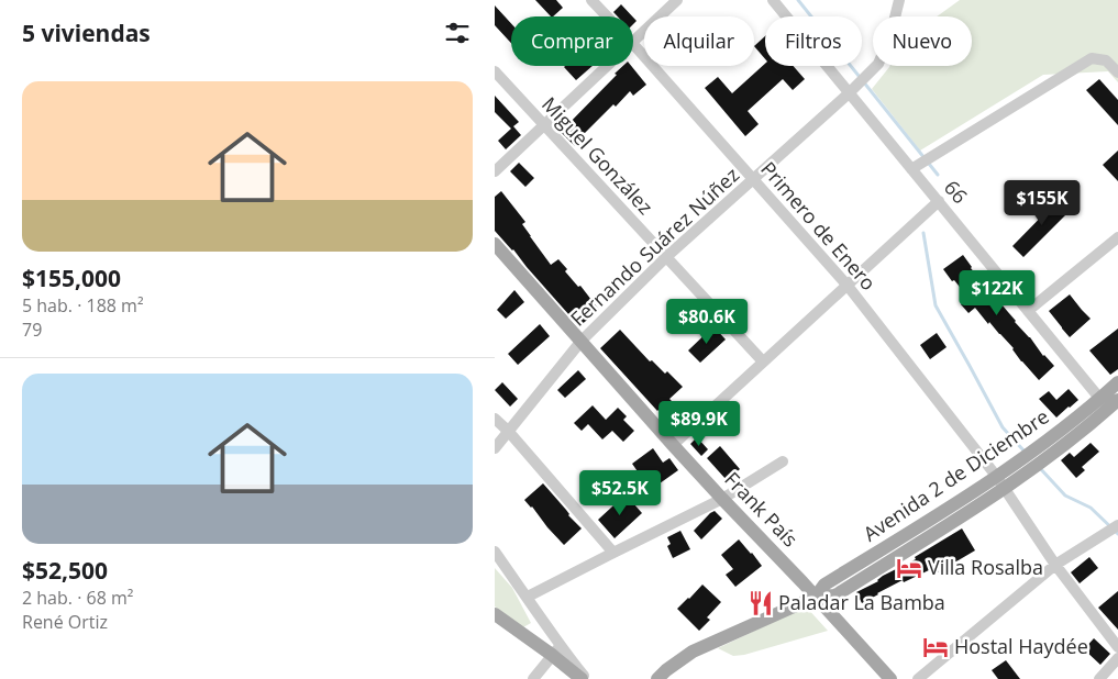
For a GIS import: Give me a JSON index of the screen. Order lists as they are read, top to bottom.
{
  "streets": {
    "main road": ["Avenida 2 de Diciembre", "Frank País"],
    "street": [
      "Miguel González",
      "66",
      "Primero de Enero",
      "Fernando Suárez Núñez"
    ]
  },
  "crossings": [
    ["Miguel González", "Fernando Suárez Núñez"],
    ["66", "Fernando Suárez Núñez"],
    ["66", "Avenida 2 de Diciembre"],
    ["Primero de Enero", "Fernando Suárez Núñez"],
    ["Primero de Enero", "Avenida 2 de Diciembre"],
    ["Fernando Suárez Núñez", "Frank País"],
    ["Avenida 2 de Diciembre", "Frank País"]
  ],
  "places": {
    "hotel": ["Villa Rosalba", "Hostal Haydée"],
    "restaurant": ["Paladar La Bamba"]
  },
  "page": {
    "heading": "5 viviendas",
    "chip": [
      "Comprar",
      "Alquilar",
      "Filtros",
      "Nuevo"
    ],
    "list": [
      {
        "name": "$155,000",
        "note": "5 hab. · 188 m² · 79"
      },
      {
        "name": "$52,500",
        "note": "2 hab. · 68 m² · René Ortiz"
      }
    ],
    "price": [
      "$155K",
      "$122K",
      "$80.6K",
      "$89.9K",
      "$52.5K"
    ]
  }
}
